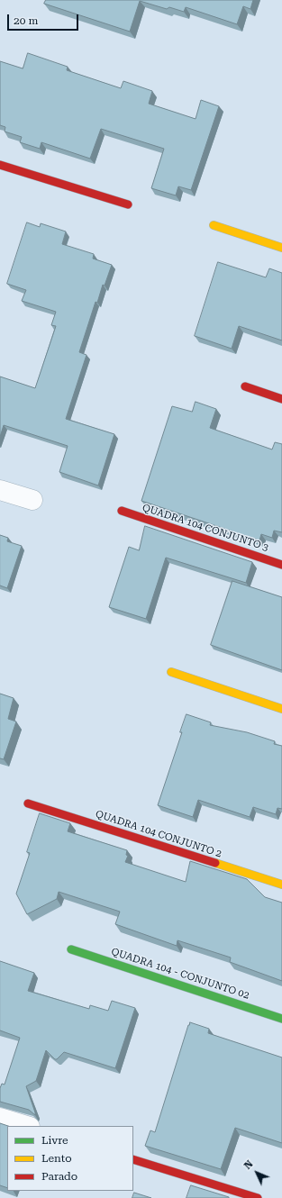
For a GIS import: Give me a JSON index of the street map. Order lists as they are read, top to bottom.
{
  "streets": {
    "street": ["QUADRA 104 CONJUNTO 3", "QUADRA 104 CONJUNTO 2", "QUADRA 104 - CONJUNTO 02"]
  },
  "legend": ["Livre", "Lento", "Parado"],
  "scale_bar": "20 m",
  "north": "top left"
}
